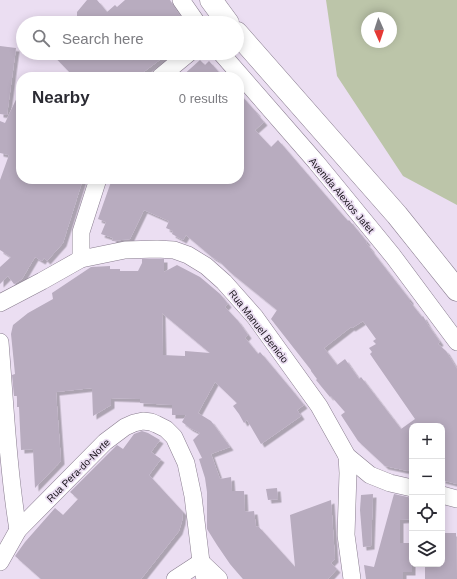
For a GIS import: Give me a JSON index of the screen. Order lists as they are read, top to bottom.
{
  "streets": {
    "street": ["Avenida Alexios Jafet", "Rua Manuel Benicio", "Rua Pera-do-Norte"]
  },
  "north": "bottom",
  "page": {
    "search": "Search here",
    "heading": ["Nearby", "0 results"],
    "map_buttons": ["+", "−"]
  }
}
